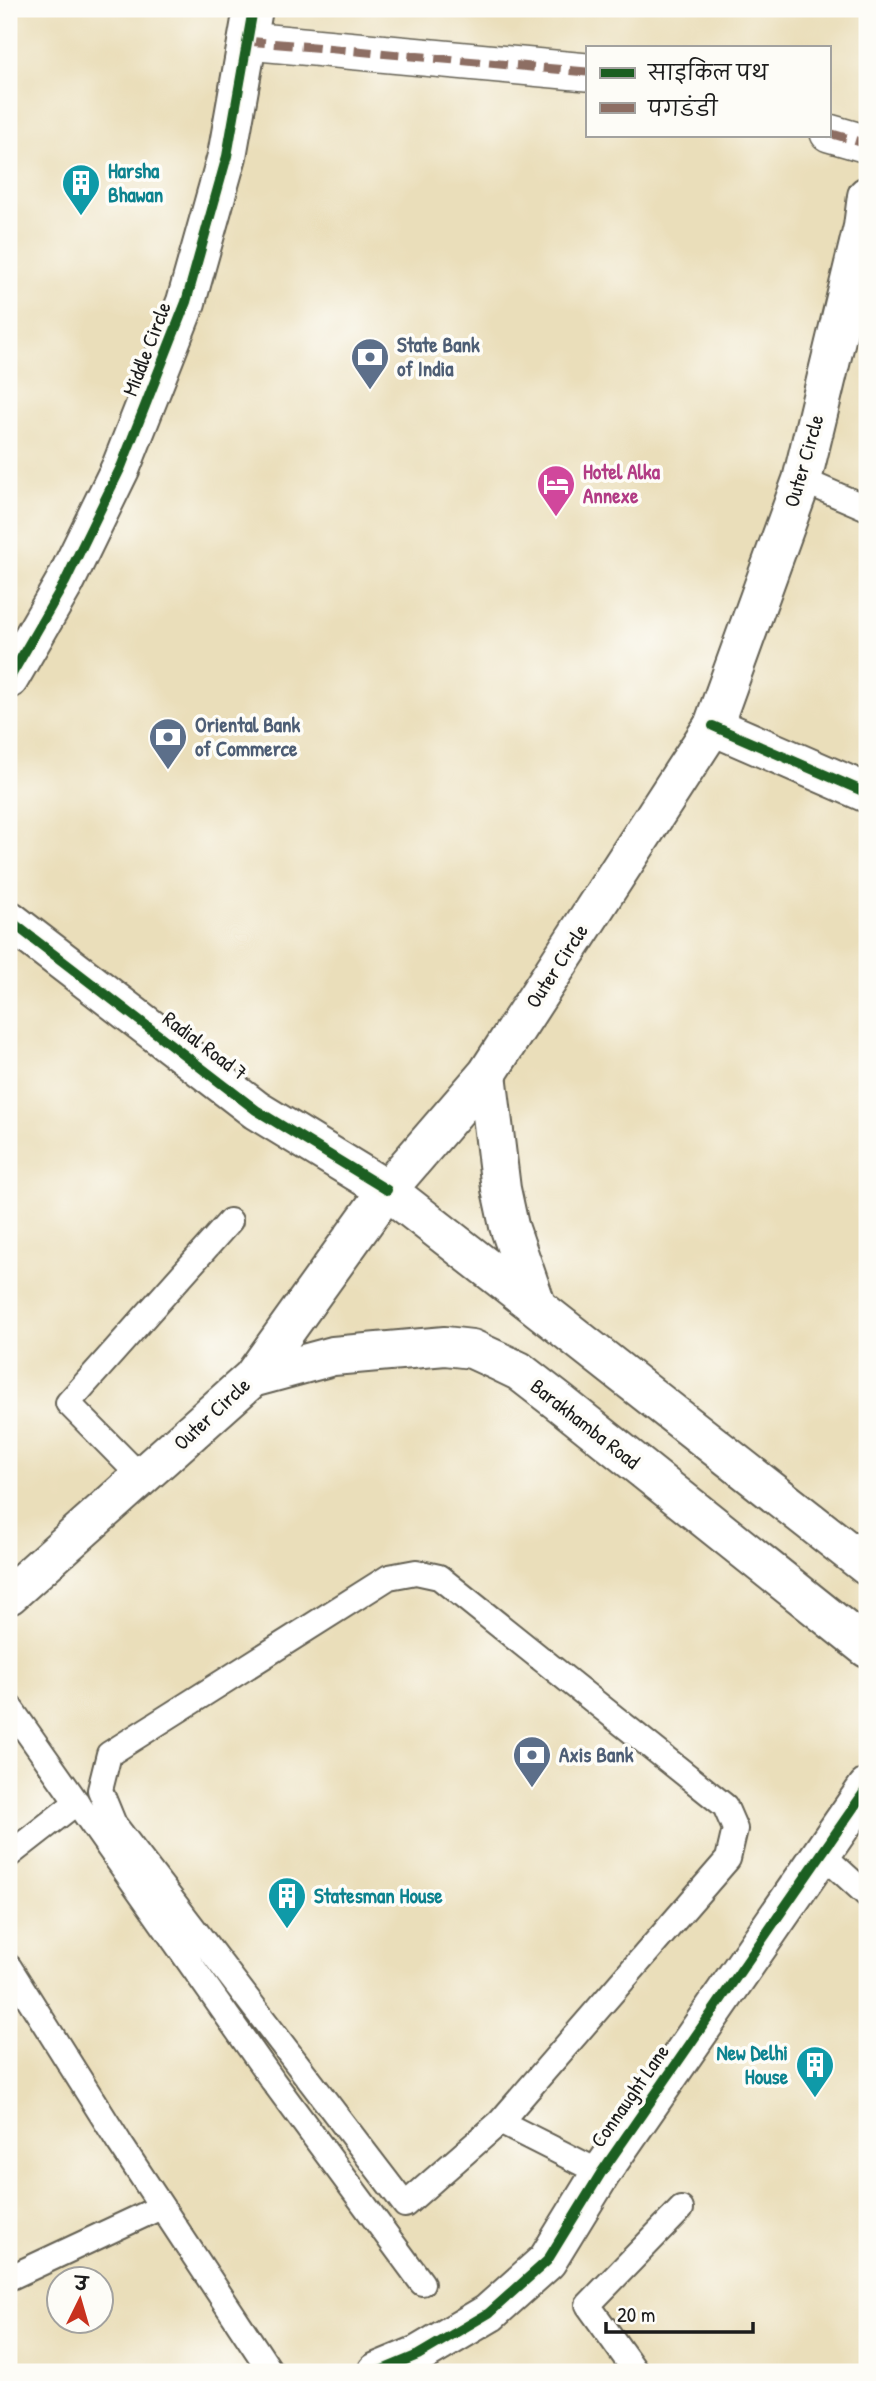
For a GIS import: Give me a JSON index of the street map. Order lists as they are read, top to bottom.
{
  "streets": {
    "main road": [
      "Middle Circle",
      "Outer Circle",
      "Radial Road 7",
      "Barakhamba Road",
      "Connaught Lane"
    ]
  },
  "crossings": [
    ["Outer Circle", "Radial Road 7"],
    ["Outer Circle", "Barakhamba Road"]
  ],
  "places": {
    "building": ["Harsha Bhawan", "Statesman House", "New Delhi House"],
    "bank": ["State Bank of India", "Oriental Bank of Commerce", "Axis Bank"],
    "hotel": ["Hotel Alka Annexe"]
  },
  "legend": ["साइकिल पथ", "पगडंडी"],
  "scale_bar": "20 m",
  "north": "top"
}
